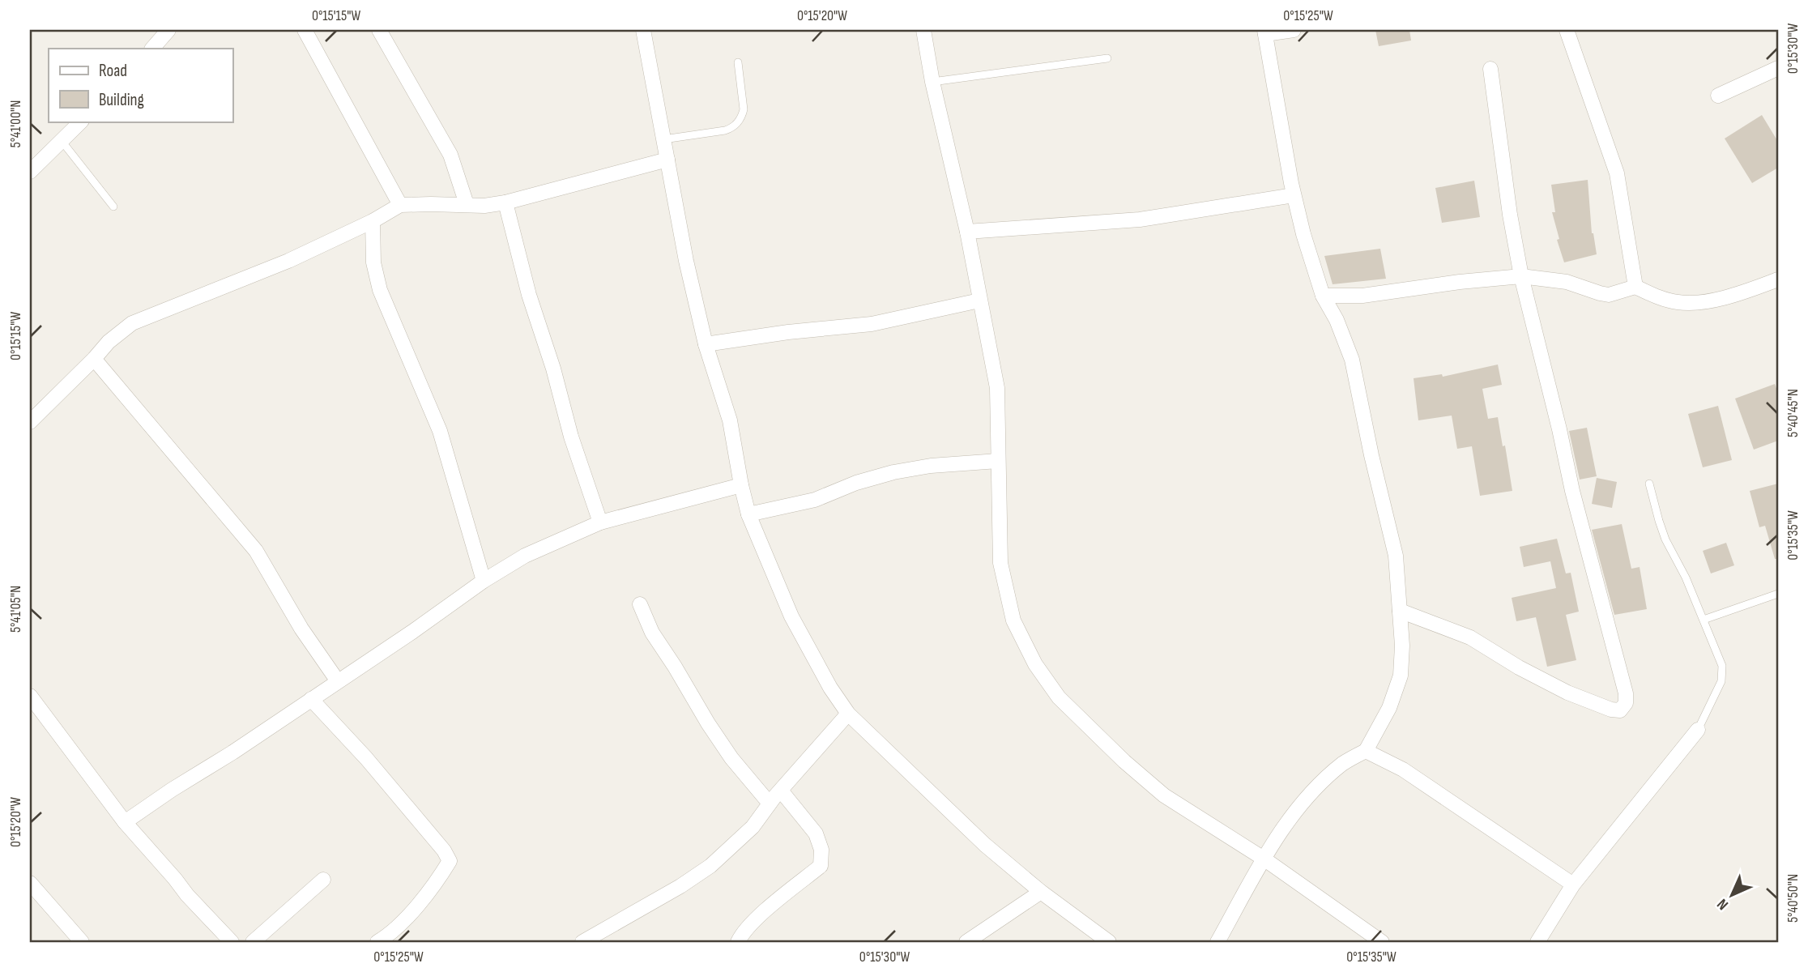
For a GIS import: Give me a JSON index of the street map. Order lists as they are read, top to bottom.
{
  "legend": ["Road", "Building"],
  "north": "bottom left",
  "coordinates": [
    "0°15'15\"W",
    "0°15'20\"W",
    "0°15'25\"W",
    "0°15'30\"W",
    "5°41'00\"N",
    "5°40'45\"N",
    "0°15'35\"W",
    "5°41'05\"N",
    "5°40'50\"N"
  ]
}
